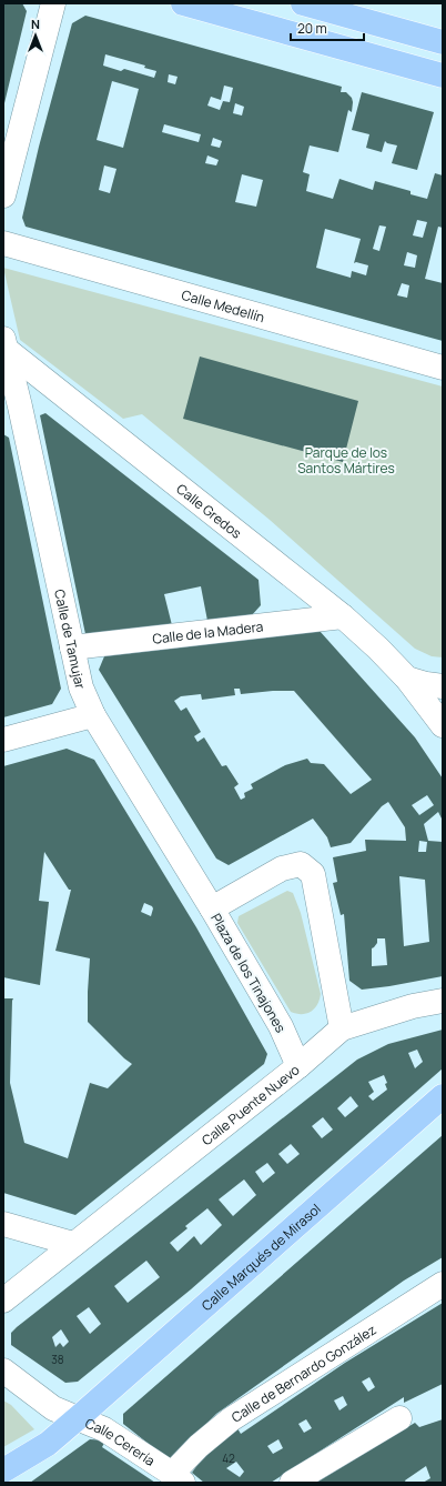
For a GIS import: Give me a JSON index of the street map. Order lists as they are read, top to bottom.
{
  "streets": {
    "main road": ["Calle Marqués de Mirasol"],
    "street": [
      "Calle Medellín",
      "Calle Gredos",
      "Calle de la Madera",
      "Calle de Tamujar",
      "Plaza de los Tinajones",
      "Calle Puente Nuevo",
      "Calle de Bernardo González",
      "Calle Cerería"
    ]
  },
  "crossings": [
    ["Calle Gredos", "Calle de la Madera"],
    ["Calle Gredos", "Calle de Tamujar"],
    ["Calle de la Madera", "Calle de Tamujar"],
    ["Calle de Tamujar", "Plaza de los Tinajones"],
    ["Plaza de los Tinajones", "Calle Puente Nuevo"],
    ["Calle Marqués de Mirasol", "Calle Cerería"],
    ["Calle de Bernardo González", "Calle Cerería"]
  ],
  "parks": ["Parque de los Santos Mártires"],
  "house_numbers": ["38", "42"],
  "scale_bar": "20 m",
  "north": "top"
}
